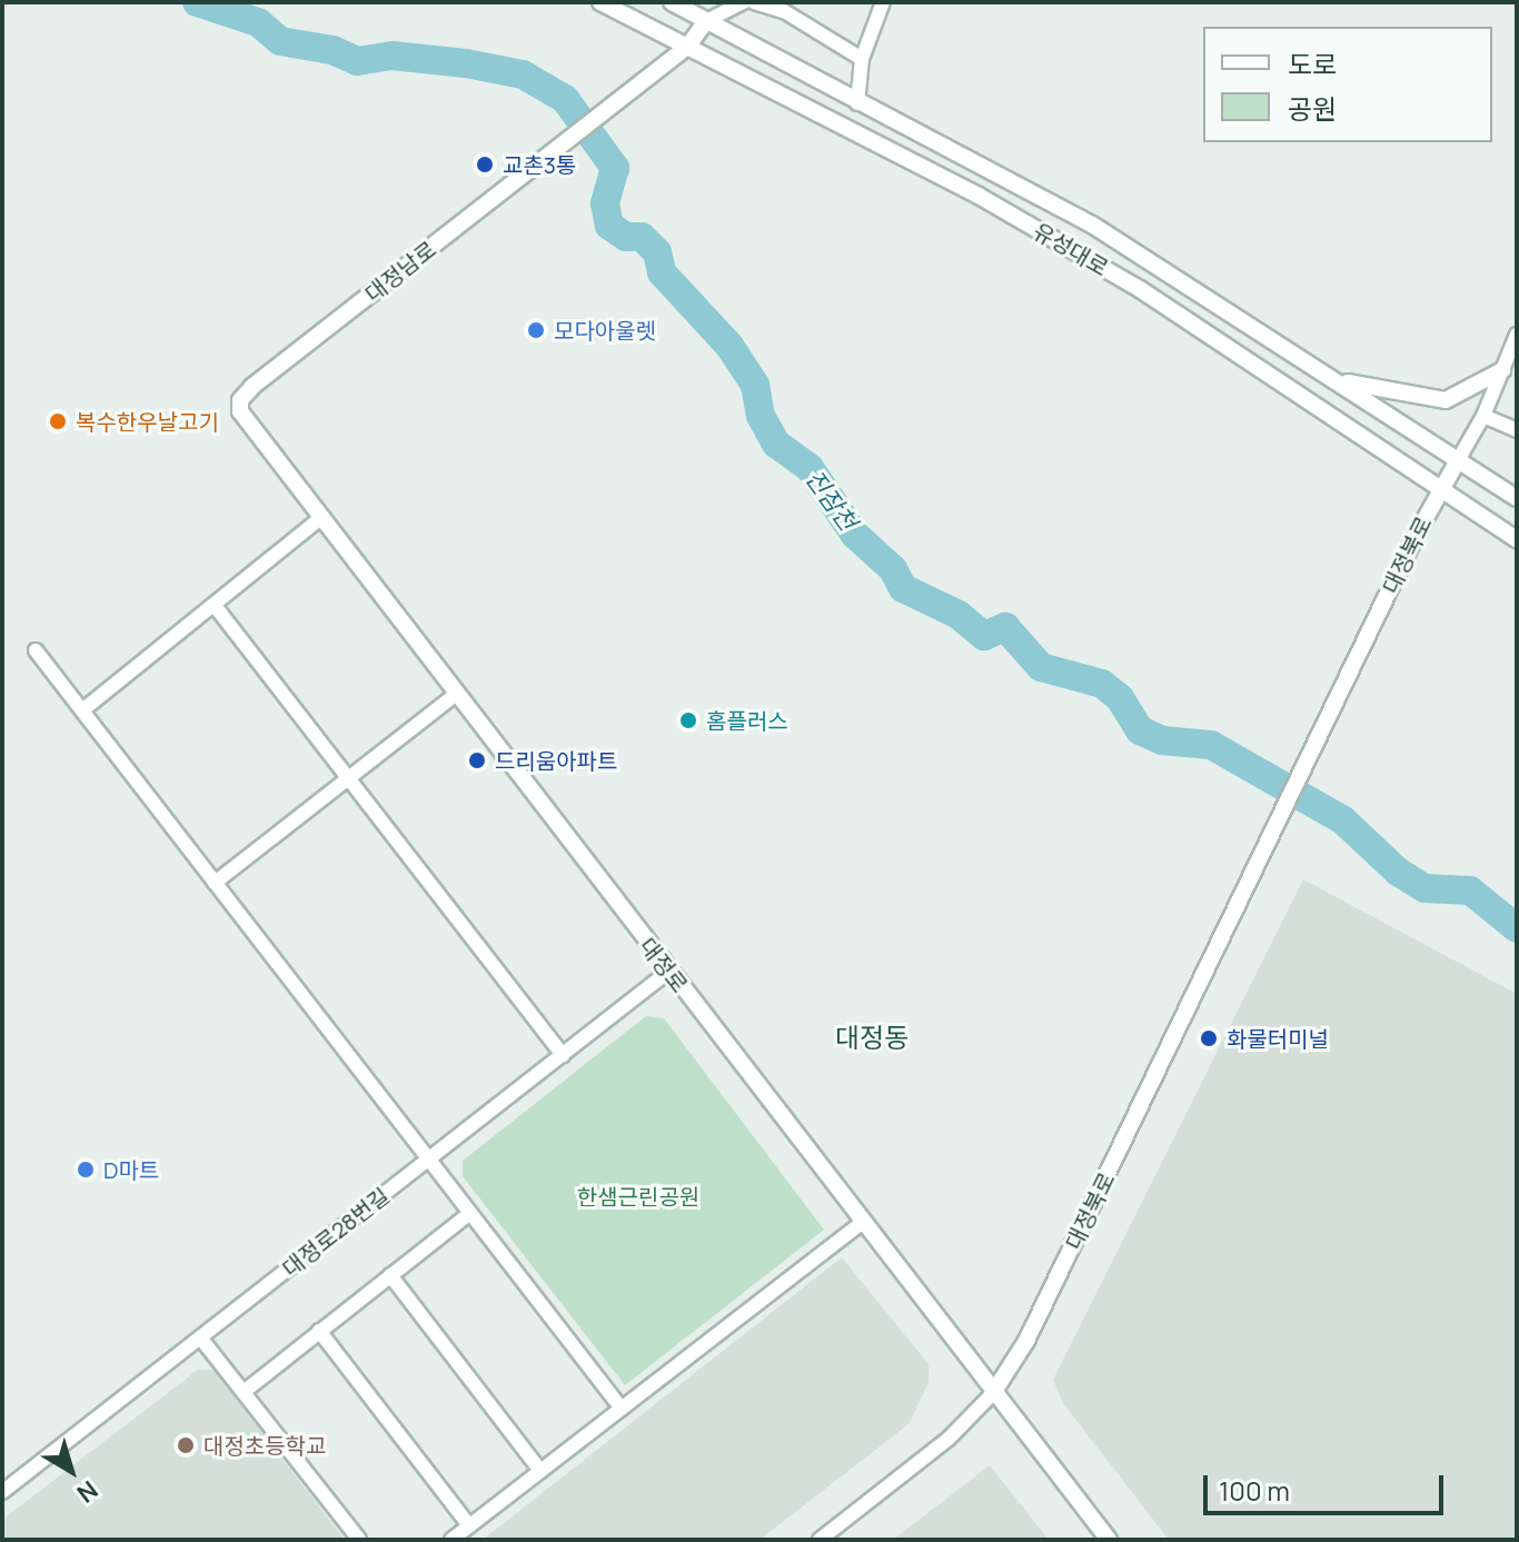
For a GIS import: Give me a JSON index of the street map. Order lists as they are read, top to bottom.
{
  "streets": {
    "street": [
      "유성대로",
      "대정남로",
      "대정북로",
      "대정로",
      "대정로28번길"
    ]
  },
  "crossings": [
    ["유성대로", "대정남로"],
    ["유성대로", "대정북로"],
    ["대정남로", "대정로"],
    ["대정북로", "대정로"],
    ["대정로", "대정로28번길"]
  ],
  "districts": ["대정동"],
  "water": ["진잠천"],
  "parks": ["한샘근린공원"],
  "places": [
    "교촌3통",
    "모다아울렛",
    "복수한우날고기",
    "홈플러스",
    "드리움아파트",
    "화물터미널",
    "D마트",
    "대정초등학교"
  ],
  "legend": ["도로", "공원"],
  "scale_bar": "100 m",
  "north": "bottom right"
}
